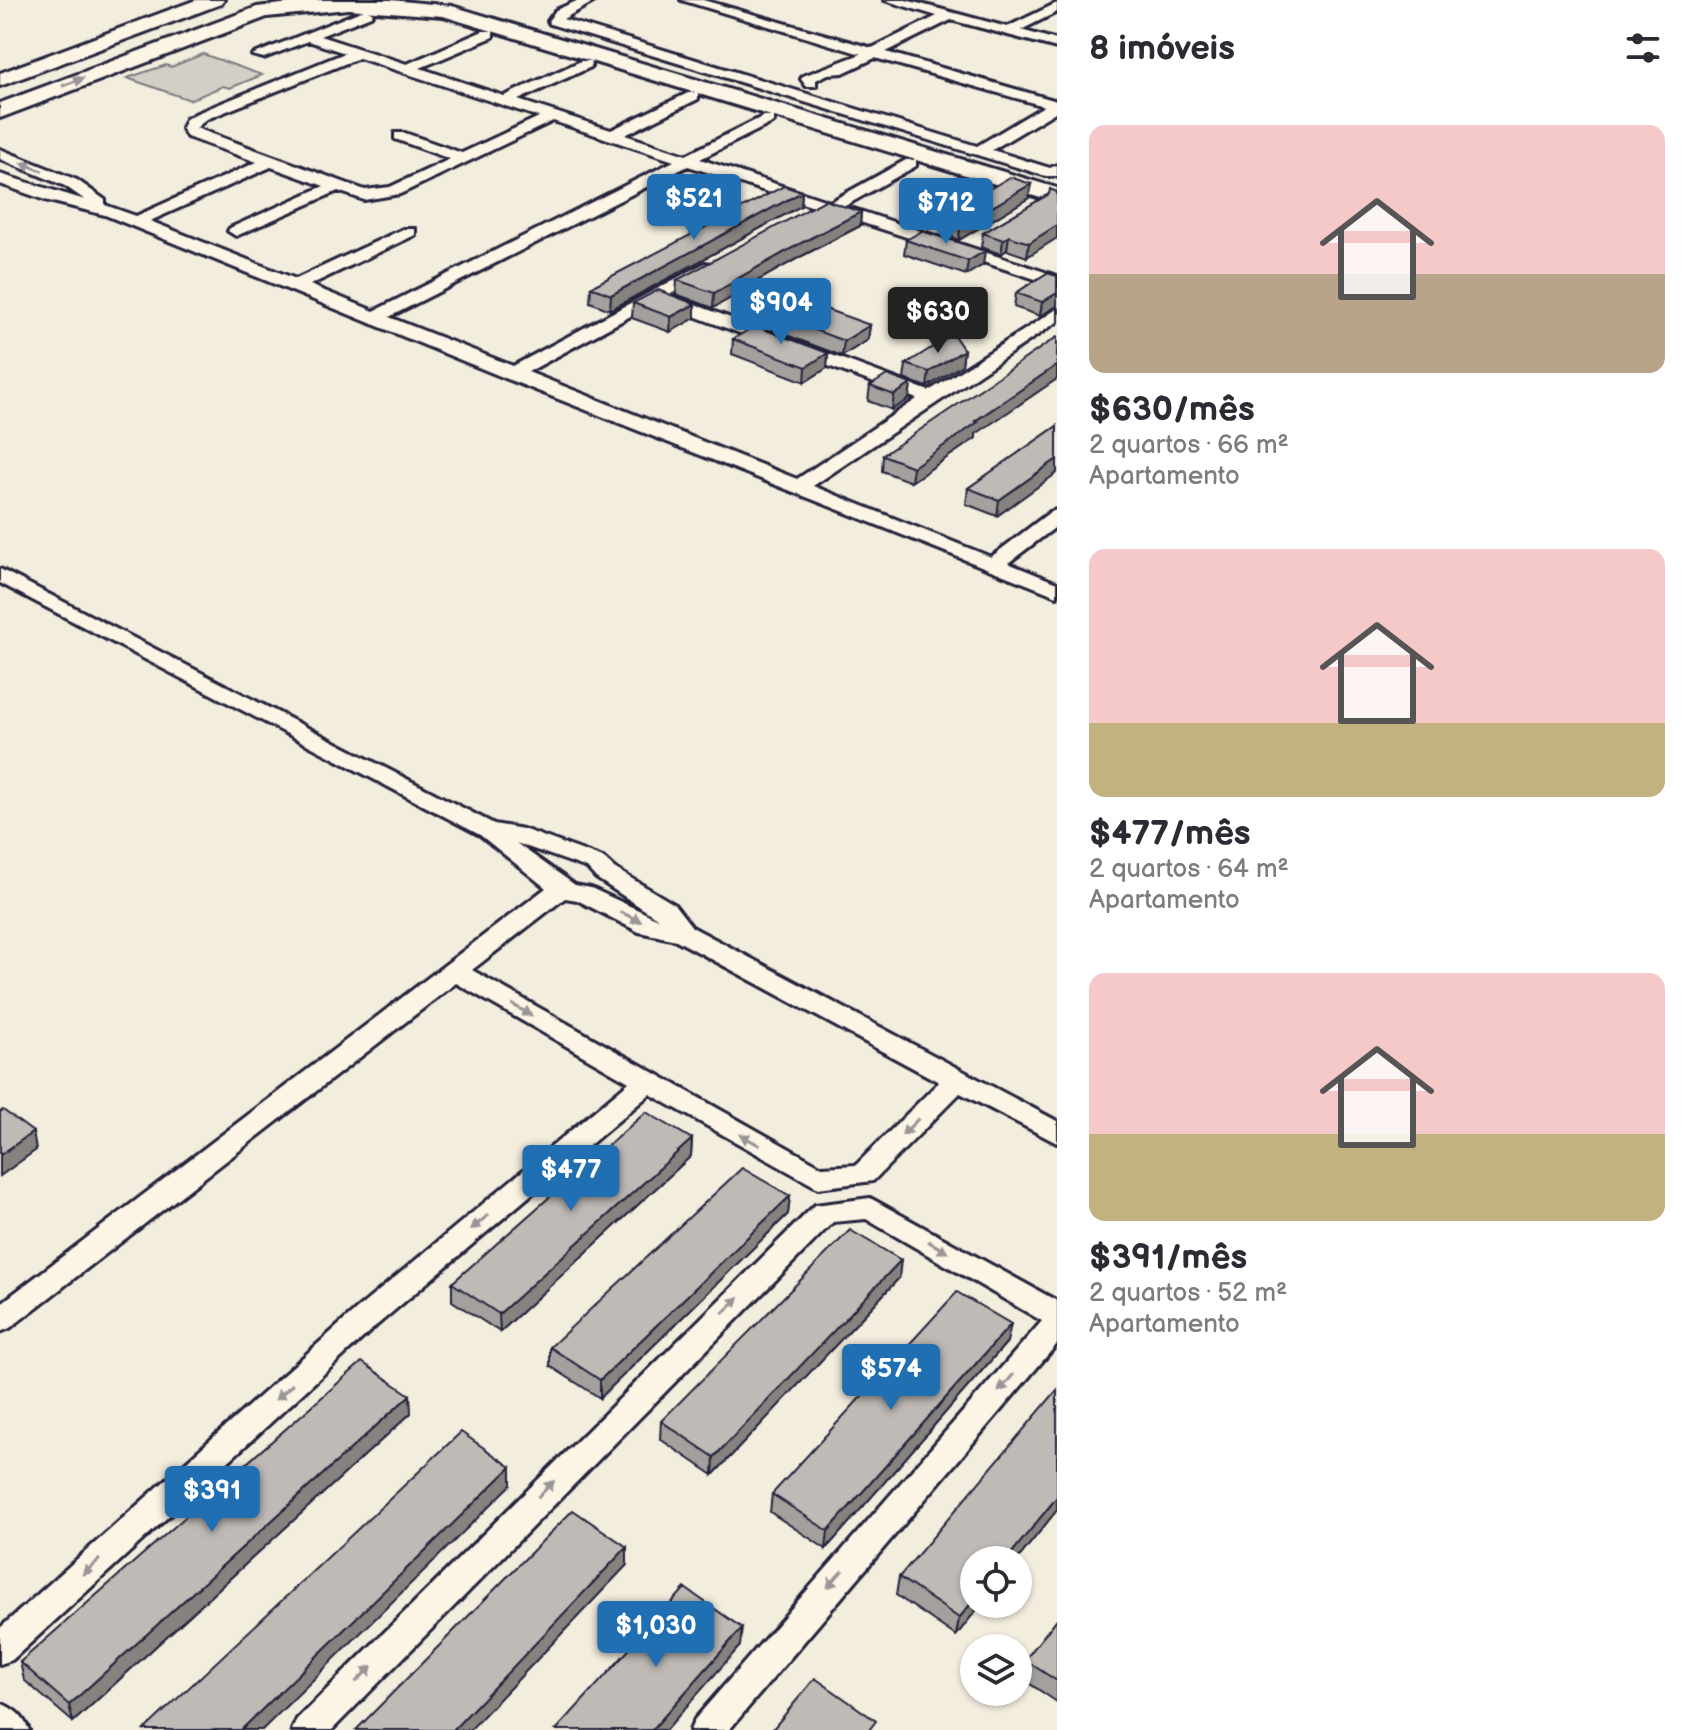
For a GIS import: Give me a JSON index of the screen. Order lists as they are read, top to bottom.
{
  "page": {
    "heading": "8 imóveis",
    "list": [
      {
        "name": "$630/mês",
        "note": "2 quartos · 66 m² · Apartamento"
      },
      {
        "name": "$477/mês",
        "note": "2 quartos · 64 m² · Apartamento"
      },
      {
        "name": "$391/mês",
        "note": "2 quartos · 52 m² · Apartamento"
      }
    ],
    "price": [
      "$521",
      "$712",
      "$904",
      "$630",
      "$477",
      "$574",
      "$391",
      "$1,030"
    ]
  }
}
